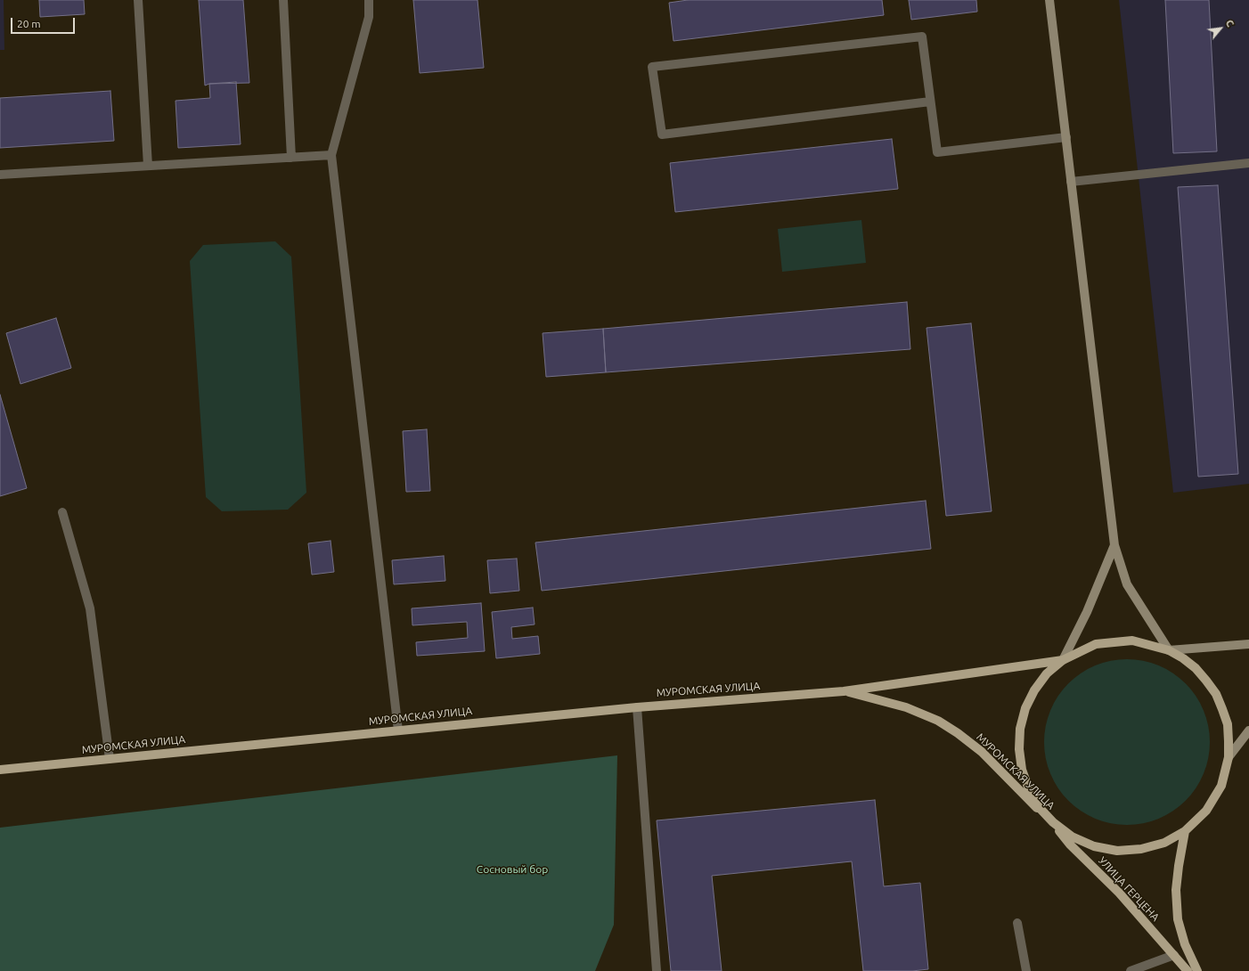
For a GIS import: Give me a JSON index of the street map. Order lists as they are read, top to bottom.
{
  "streets": {
    "main road": ["МУРОМСКАЯ УЛИЦА", "УЛИЦА ГЕРЦЕНА"]
  },
  "crossings": [
    ["МУРОМСКАЯ УЛИЦА", "УЛИЦА ГЕРЦЕНА"]
  ],
  "parks": ["Сосновый бор"],
  "scale_bar": "20 m",
  "north": "top right"
}
